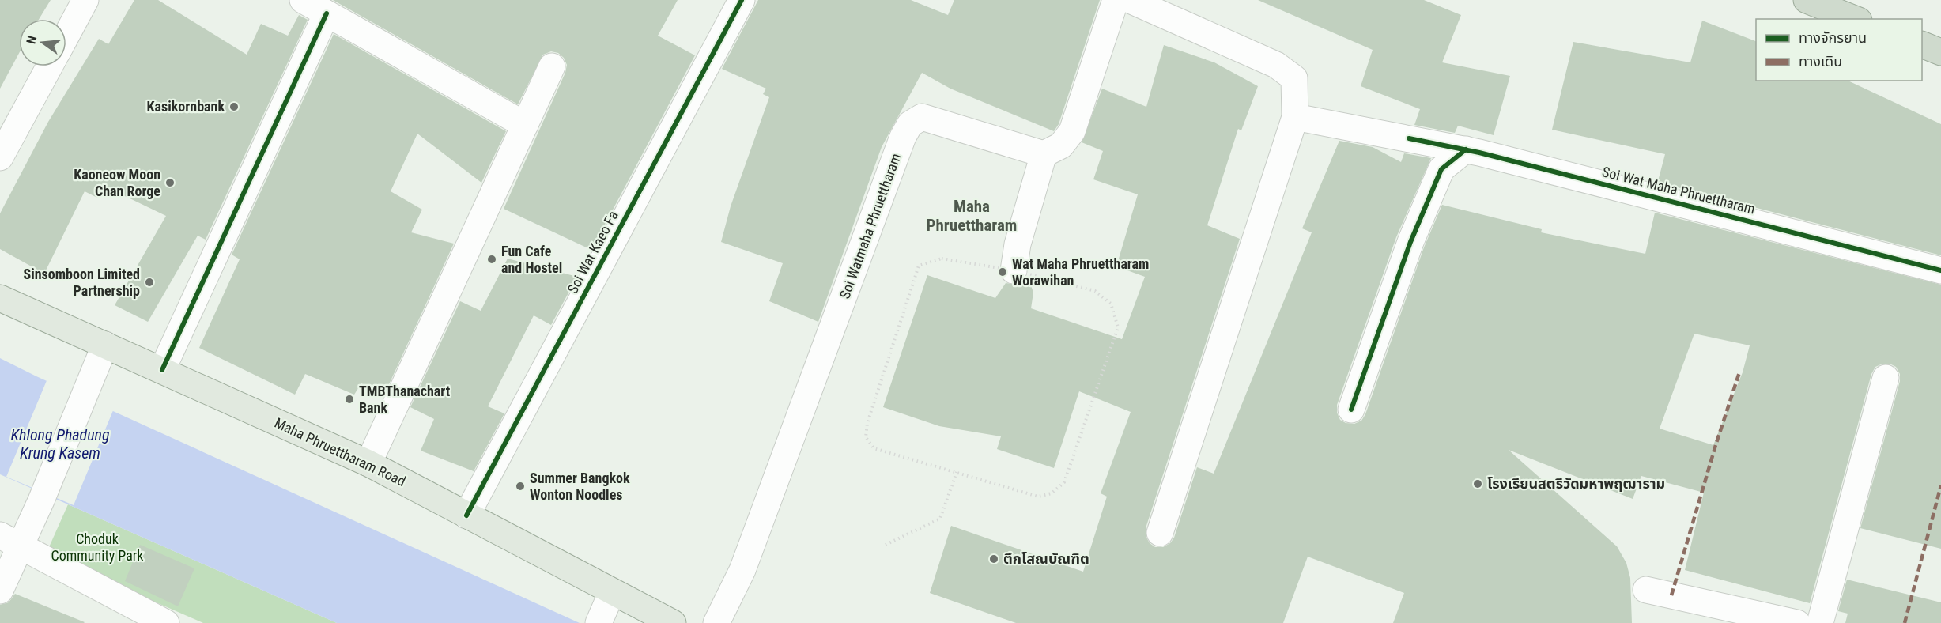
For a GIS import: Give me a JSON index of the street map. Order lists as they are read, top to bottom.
{
  "streets": {
    "main road": ["Maha Phruettharam Road"],
    "street": ["Soi Wat Maha Phruettharam", "Soi Watmaha Phruettharam", "Soi Wat Kaeo Fa"]
  },
  "crossings": [
    ["Soi Wat Kaeo Fa", "Maha Phruettharam Road"]
  ],
  "districts": ["Maha Phruettharam"],
  "water": ["Khlong Phadung Krung Kasem"],
  "parks": ["Choduk Community Park"],
  "places": [
    "Kasikornbank",
    "Kaoneow Moon Chan Rorge",
    "Fun Cafe and Hostel",
    "Wat Maha Phruettharam Worawihan",
    "Sinsomboon Limited Partnership",
    "TMBThanachart Bank",
    "โรงเรียนสตรีวัดมหาพฤฒาราม",
    "Summer Bangkok Wonton Noodles",
    "ตึกโสณบัณฑิต"
  ],
  "legend": ["ทางจักรยาน", "ทางเดิน"],
  "north": "left"
}
